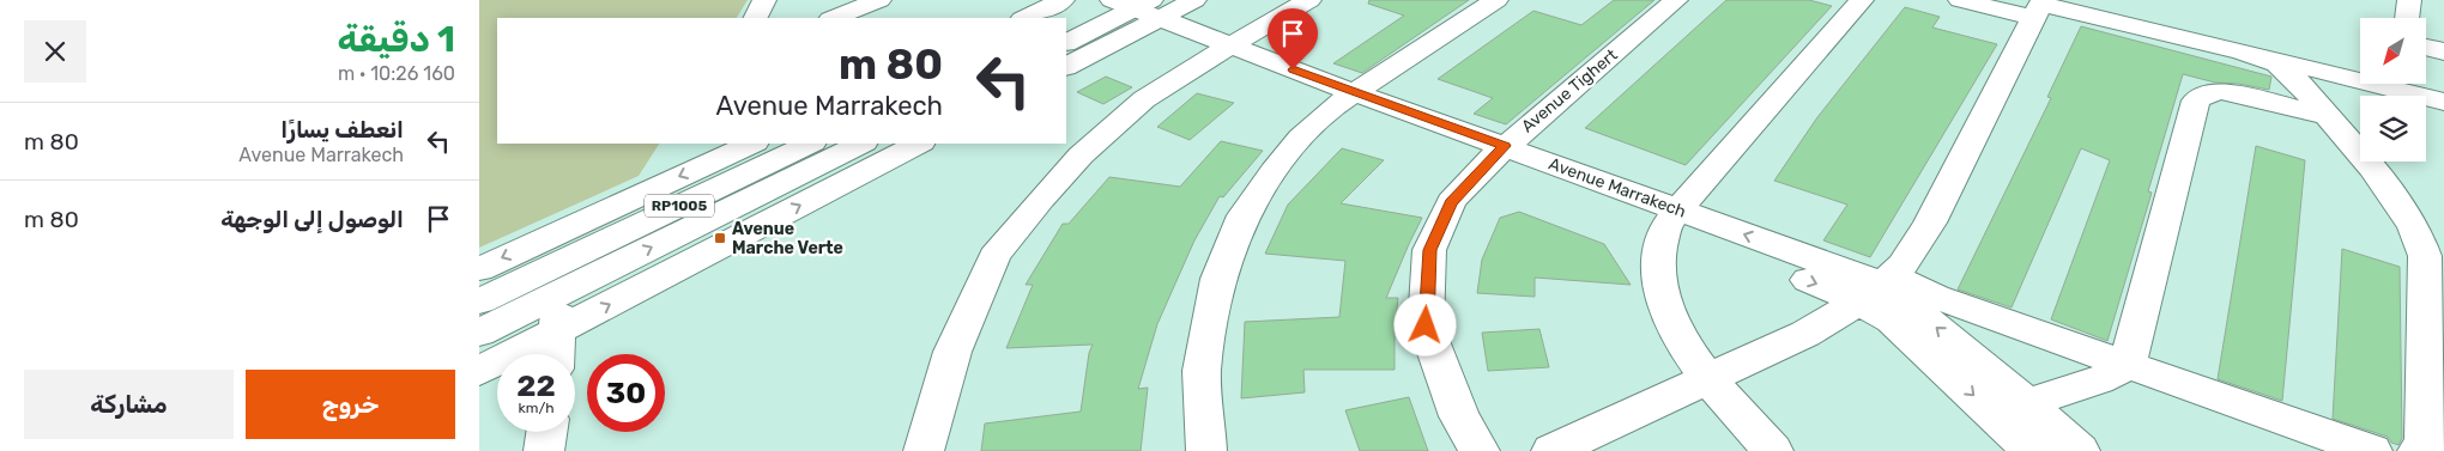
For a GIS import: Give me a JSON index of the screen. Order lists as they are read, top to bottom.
{
  "streets": {
    "street": ["Avenue Tighert", "Avenue Marrakech", "RP1005"]
  },
  "crossings": [
    ["Avenue Tighert", "Avenue Marrakech"]
  ],
  "places": {
    "transit": ["Avenue Marche Verte"]
  },
  "north": "bottom left",
  "page": {
    "heading": ["1 دقيقة", "160 m · 10:26"],
    "turn": ["80 m", "Avenue Marrakech"],
    "list": [
      {
        "name": "انعطف يسارًا",
        "note": "Avenue Marrakech",
        "value": "80 m"
      },
      {
        "name": "الوصول إلى الوجهة",
        "value": "80 m"
      }
    ],
    "speed": "22 km/h",
    "limit": "30",
    "buttons": ["خروج", "مشاركة"]
  }
}
